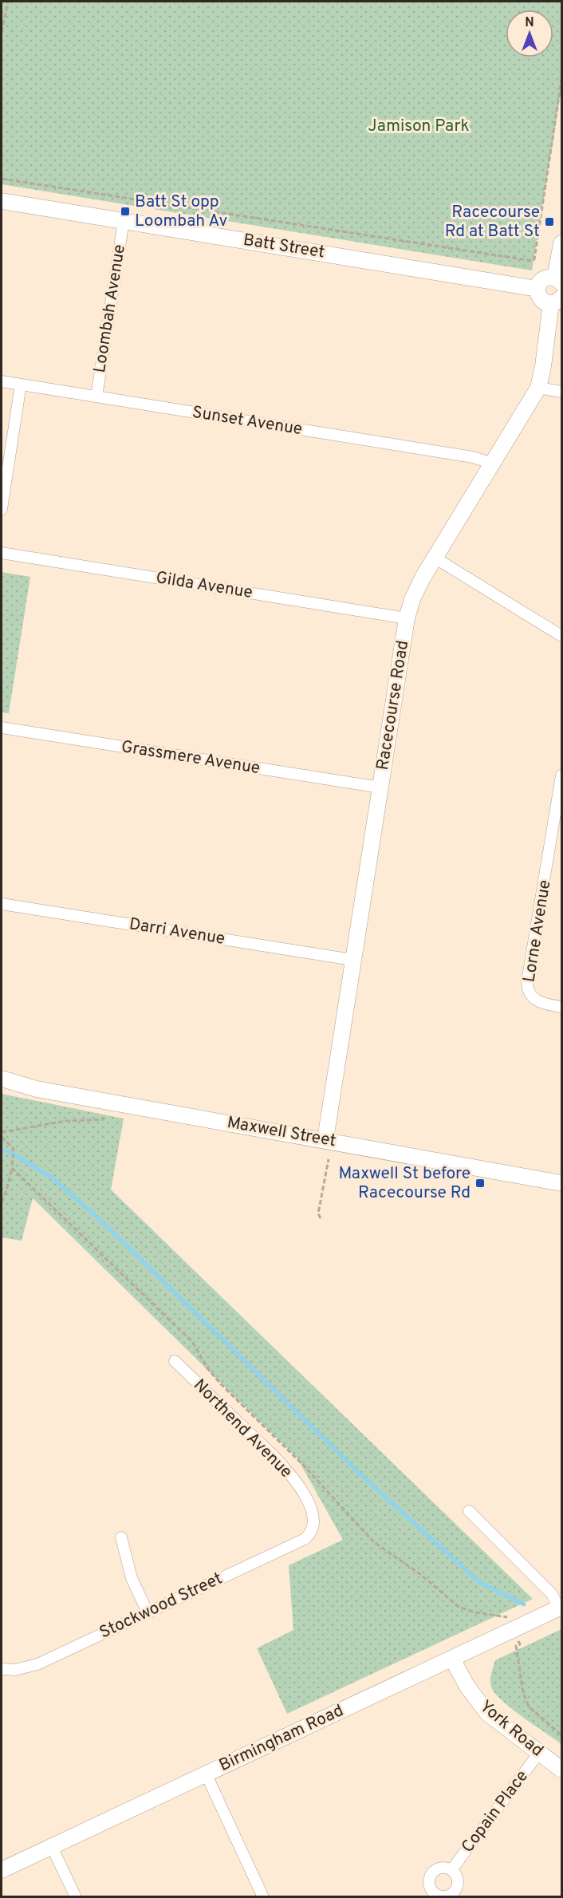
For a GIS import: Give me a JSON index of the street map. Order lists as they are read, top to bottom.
{
  "streets": {
    "street": [
      "Batt Street",
      "Loombah Avenue",
      "Sunset Avenue",
      "Gilda Avenue",
      "Racecourse Road",
      "Grassmere Avenue",
      "Lorne Avenue",
      "Darri Avenue",
      "Maxwell Street",
      "Northend Avenue",
      "Stockwood Street",
      "York Road",
      "Birmingham Road",
      "Copain Place"
    ]
  },
  "crossings": [
    ["Batt Street", "Loombah Avenue"],
    ["Loombah Avenue", "Sunset Avenue"],
    ["Sunset Avenue", "Racecourse Road"],
    ["Gilda Avenue", "Racecourse Road"],
    ["Racecourse Road", "Grassmere Avenue"],
    ["Racecourse Road", "Darri Avenue"],
    ["Racecourse Road", "Maxwell Street"],
    ["Northend Avenue", "Stockwood Street"],
    ["York Road", "Birmingham Road"],
    ["York Road", "Copain Place"]
  ],
  "parks": ["Jamison Park"],
  "places": {
    "transit": ["Batt St opp Loombah Av", "Racecourse Rd at Batt St", "Maxwell St before Racecourse Rd"]
  },
  "north": "top"
}
